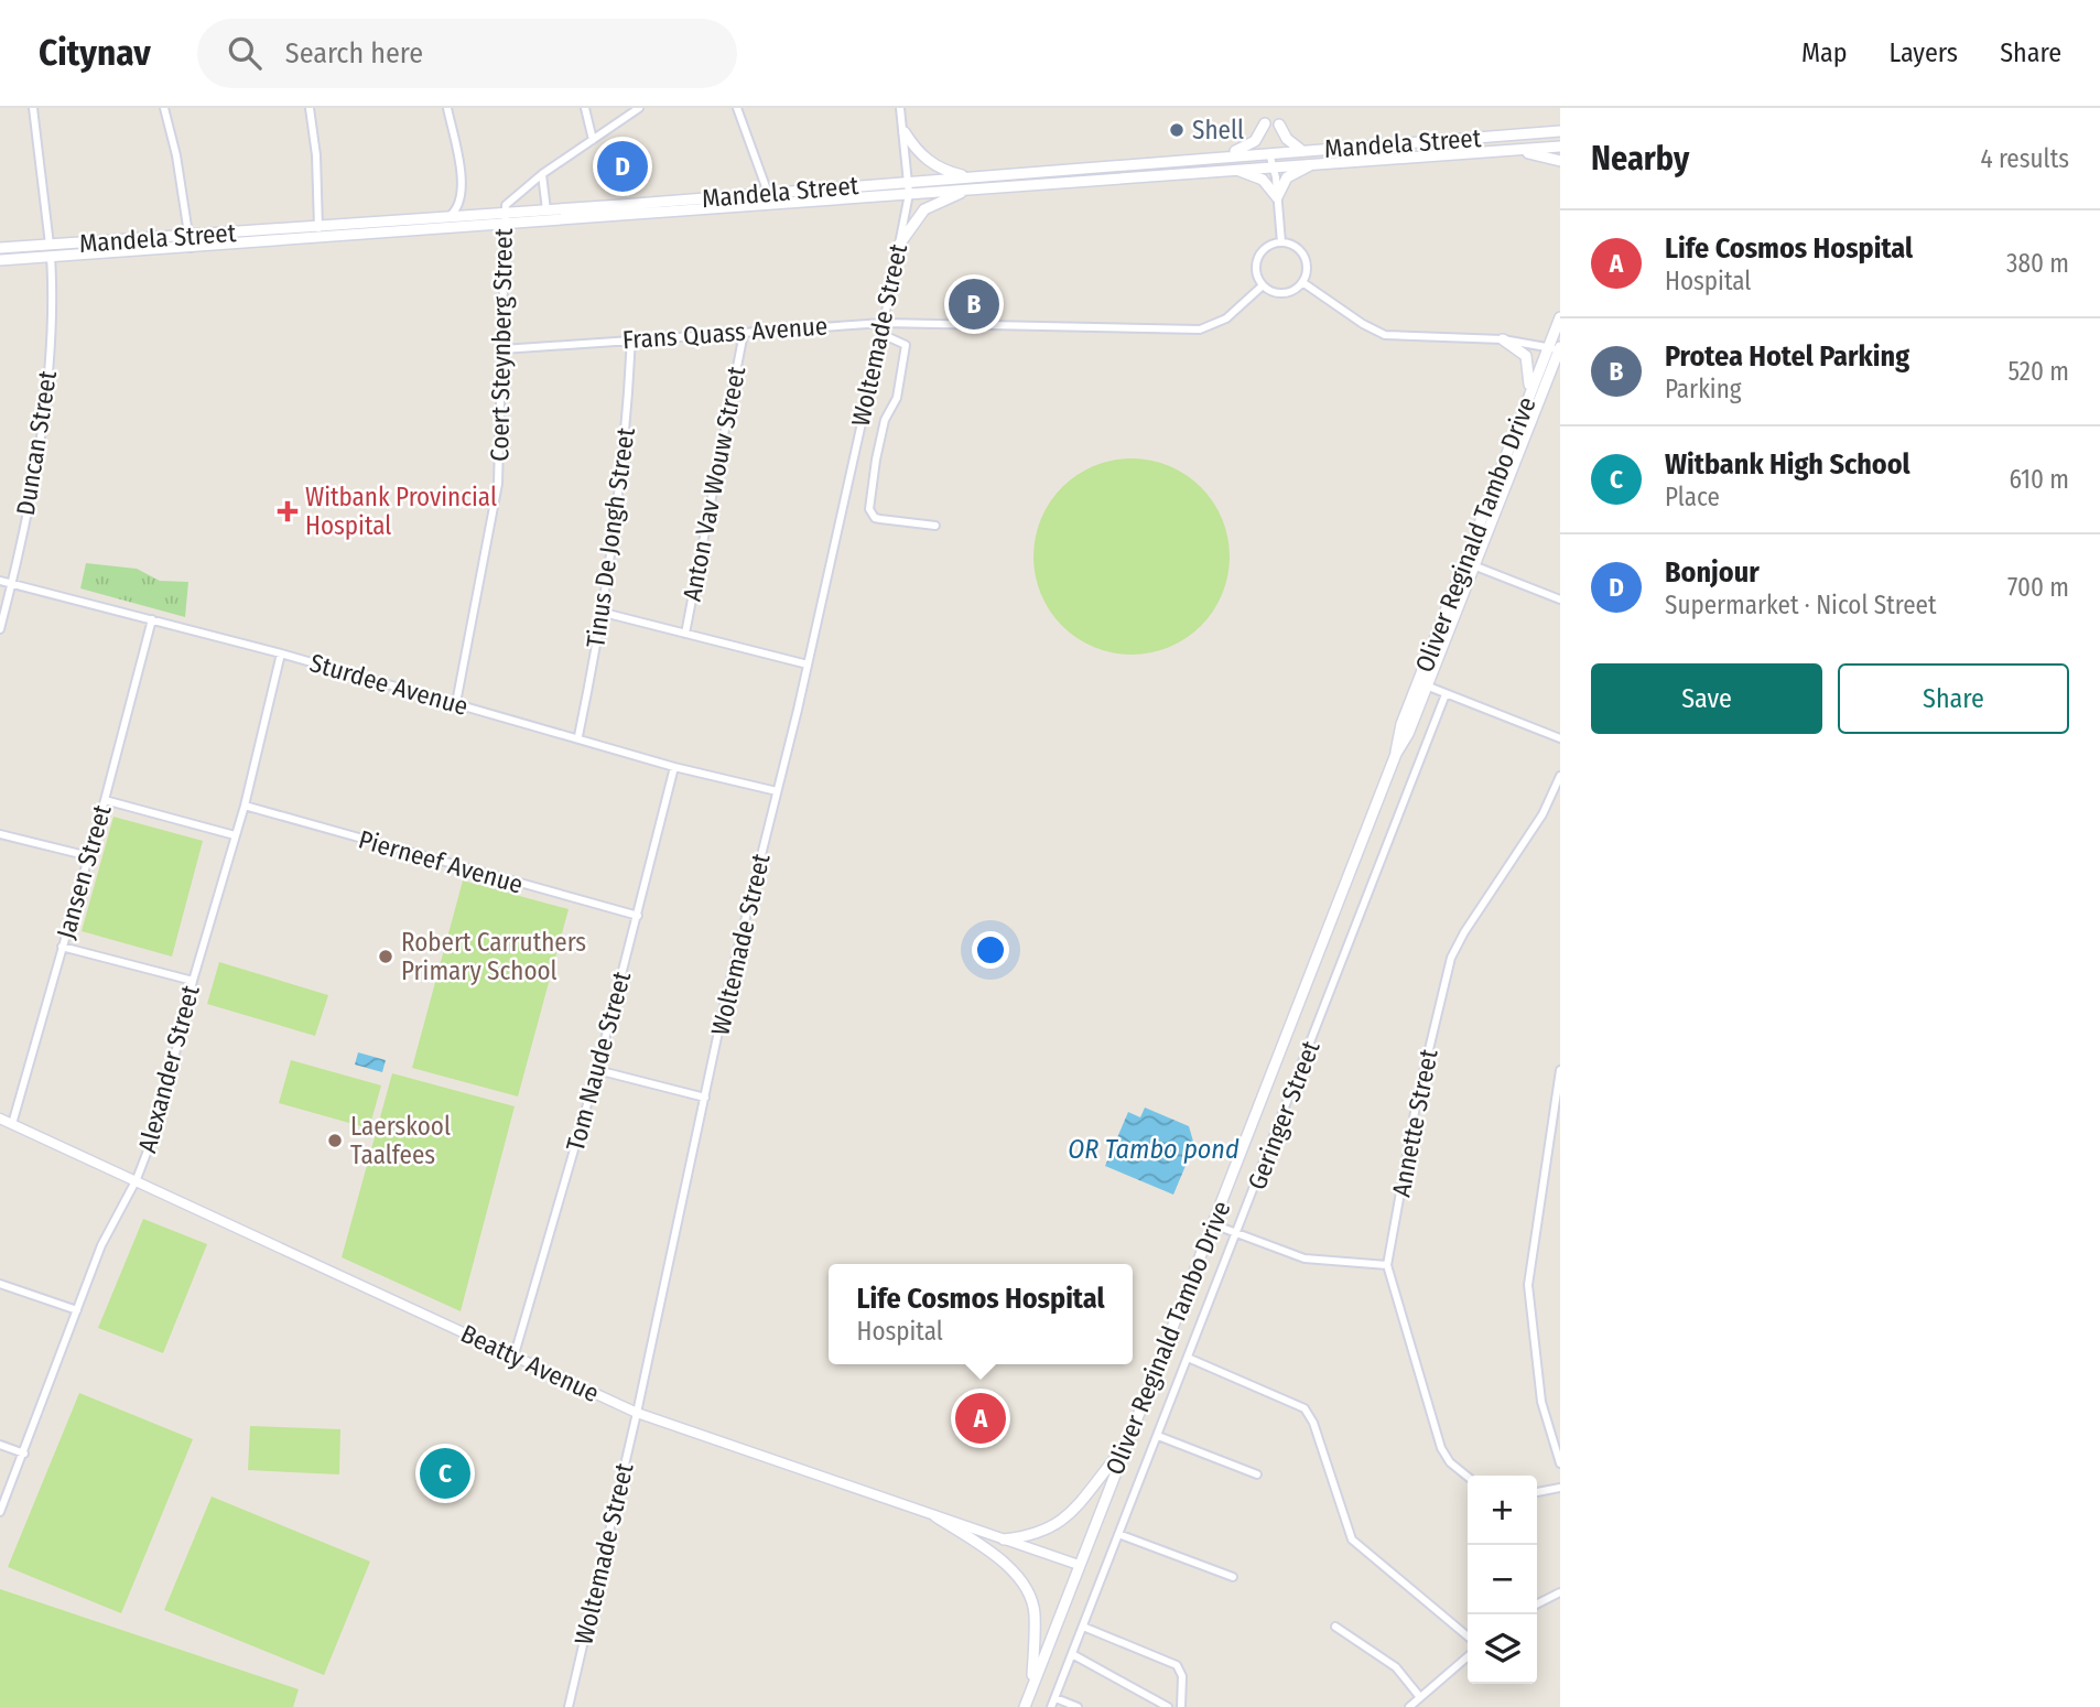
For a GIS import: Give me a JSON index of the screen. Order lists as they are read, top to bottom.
{
  "streets": {
    "main road": ["Mandela Street", "Oliver Reginald Tambo Drive"],
    "street": [
      "Frans Quass Avenue",
      "Woltemade Street",
      "Coert Steynberg Street",
      "Duncan Street",
      "Anton Vav Wouw Street",
      "Tinus De Jongh Street",
      "Sturdee Avenue",
      "Pierneef Avenue",
      "Jansen Street",
      "Tom Naude Street",
      "Alexander Street",
      "Geringer Street",
      "Annette Street",
      "Beatty Avenue"
    ]
  },
  "crossings": [
    ["Mandela Street", "Woltemade Street"],
    ["Mandela Street", "Coert Steynberg Street"],
    ["Mandela Street", "Duncan Street"],
    ["Frans Quass Avenue", "Woltemade Street"],
    ["Frans Quass Avenue", "Coert Steynberg Street"],
    ["Frans Quass Avenue", "Anton Vav Wouw Street"],
    ["Frans Quass Avenue", "Tinus De Jongh Street"],
    ["Woltemade Street", "Sturdee Avenue"],
    ["Woltemade Street", "Beatty Avenue"],
    ["Coert Steynberg Street", "Sturdee Avenue"],
    ["Duncan Street", "Sturdee Avenue"],
    ["Oliver Reginald Tambo Drive", "Beatty Avenue"],
    ["Tinus De Jongh Street", "Sturdee Avenue"],
    ["Sturdee Avenue", "Jansen Street"],
    ["Sturdee Avenue", "Tom Naude Street"],
    ["Sturdee Avenue", "Alexander Street"],
    ["Pierneef Avenue", "Tom Naude Street"],
    ["Pierneef Avenue", "Alexander Street"],
    ["Jansen Street", "Beatty Avenue"],
    ["Tom Naude Street", "Beatty Avenue"],
    ["Alexander Street", "Beatty Avenue"]
  ],
  "water": ["OR Tambo pond"],
  "places": {
    "other": ["Shell", "Robert Carruthers Primary School", "Laerskool Taalfees"],
    "health": ["Witbank Provincial Hospital"]
  },
  "page": {
    "header": "Citynav",
    "search": "Search here",
    "nav": ["Map", "Layers", "Share"],
    "heading": ["Nearby", "4 results"],
    "pins": [
      "D",
      "B",
      "A",
      "C"
    ],
    "list": [
      {
        "mark": "A",
        "name": "Life Cosmos Hospital",
        "note": "Hospital",
        "value": "380 m"
      },
      {
        "mark": "B",
        "name": "Protea Hotel Parking",
        "note": "Parking",
        "value": "520 m"
      },
      {
        "mark": "C",
        "name": "Witbank High School",
        "note": "Place",
        "value": "610 m"
      },
      {
        "mark": "D",
        "name": "Bonjour",
        "note": "Supermarket · Nicol Street",
        "value": "700 m"
      }
    ],
    "buttons": ["Save", "Share"],
    "popup": ["Life Cosmos Hospital", "Hospital"],
    "map_buttons": ["+", "−"]
  }
}
